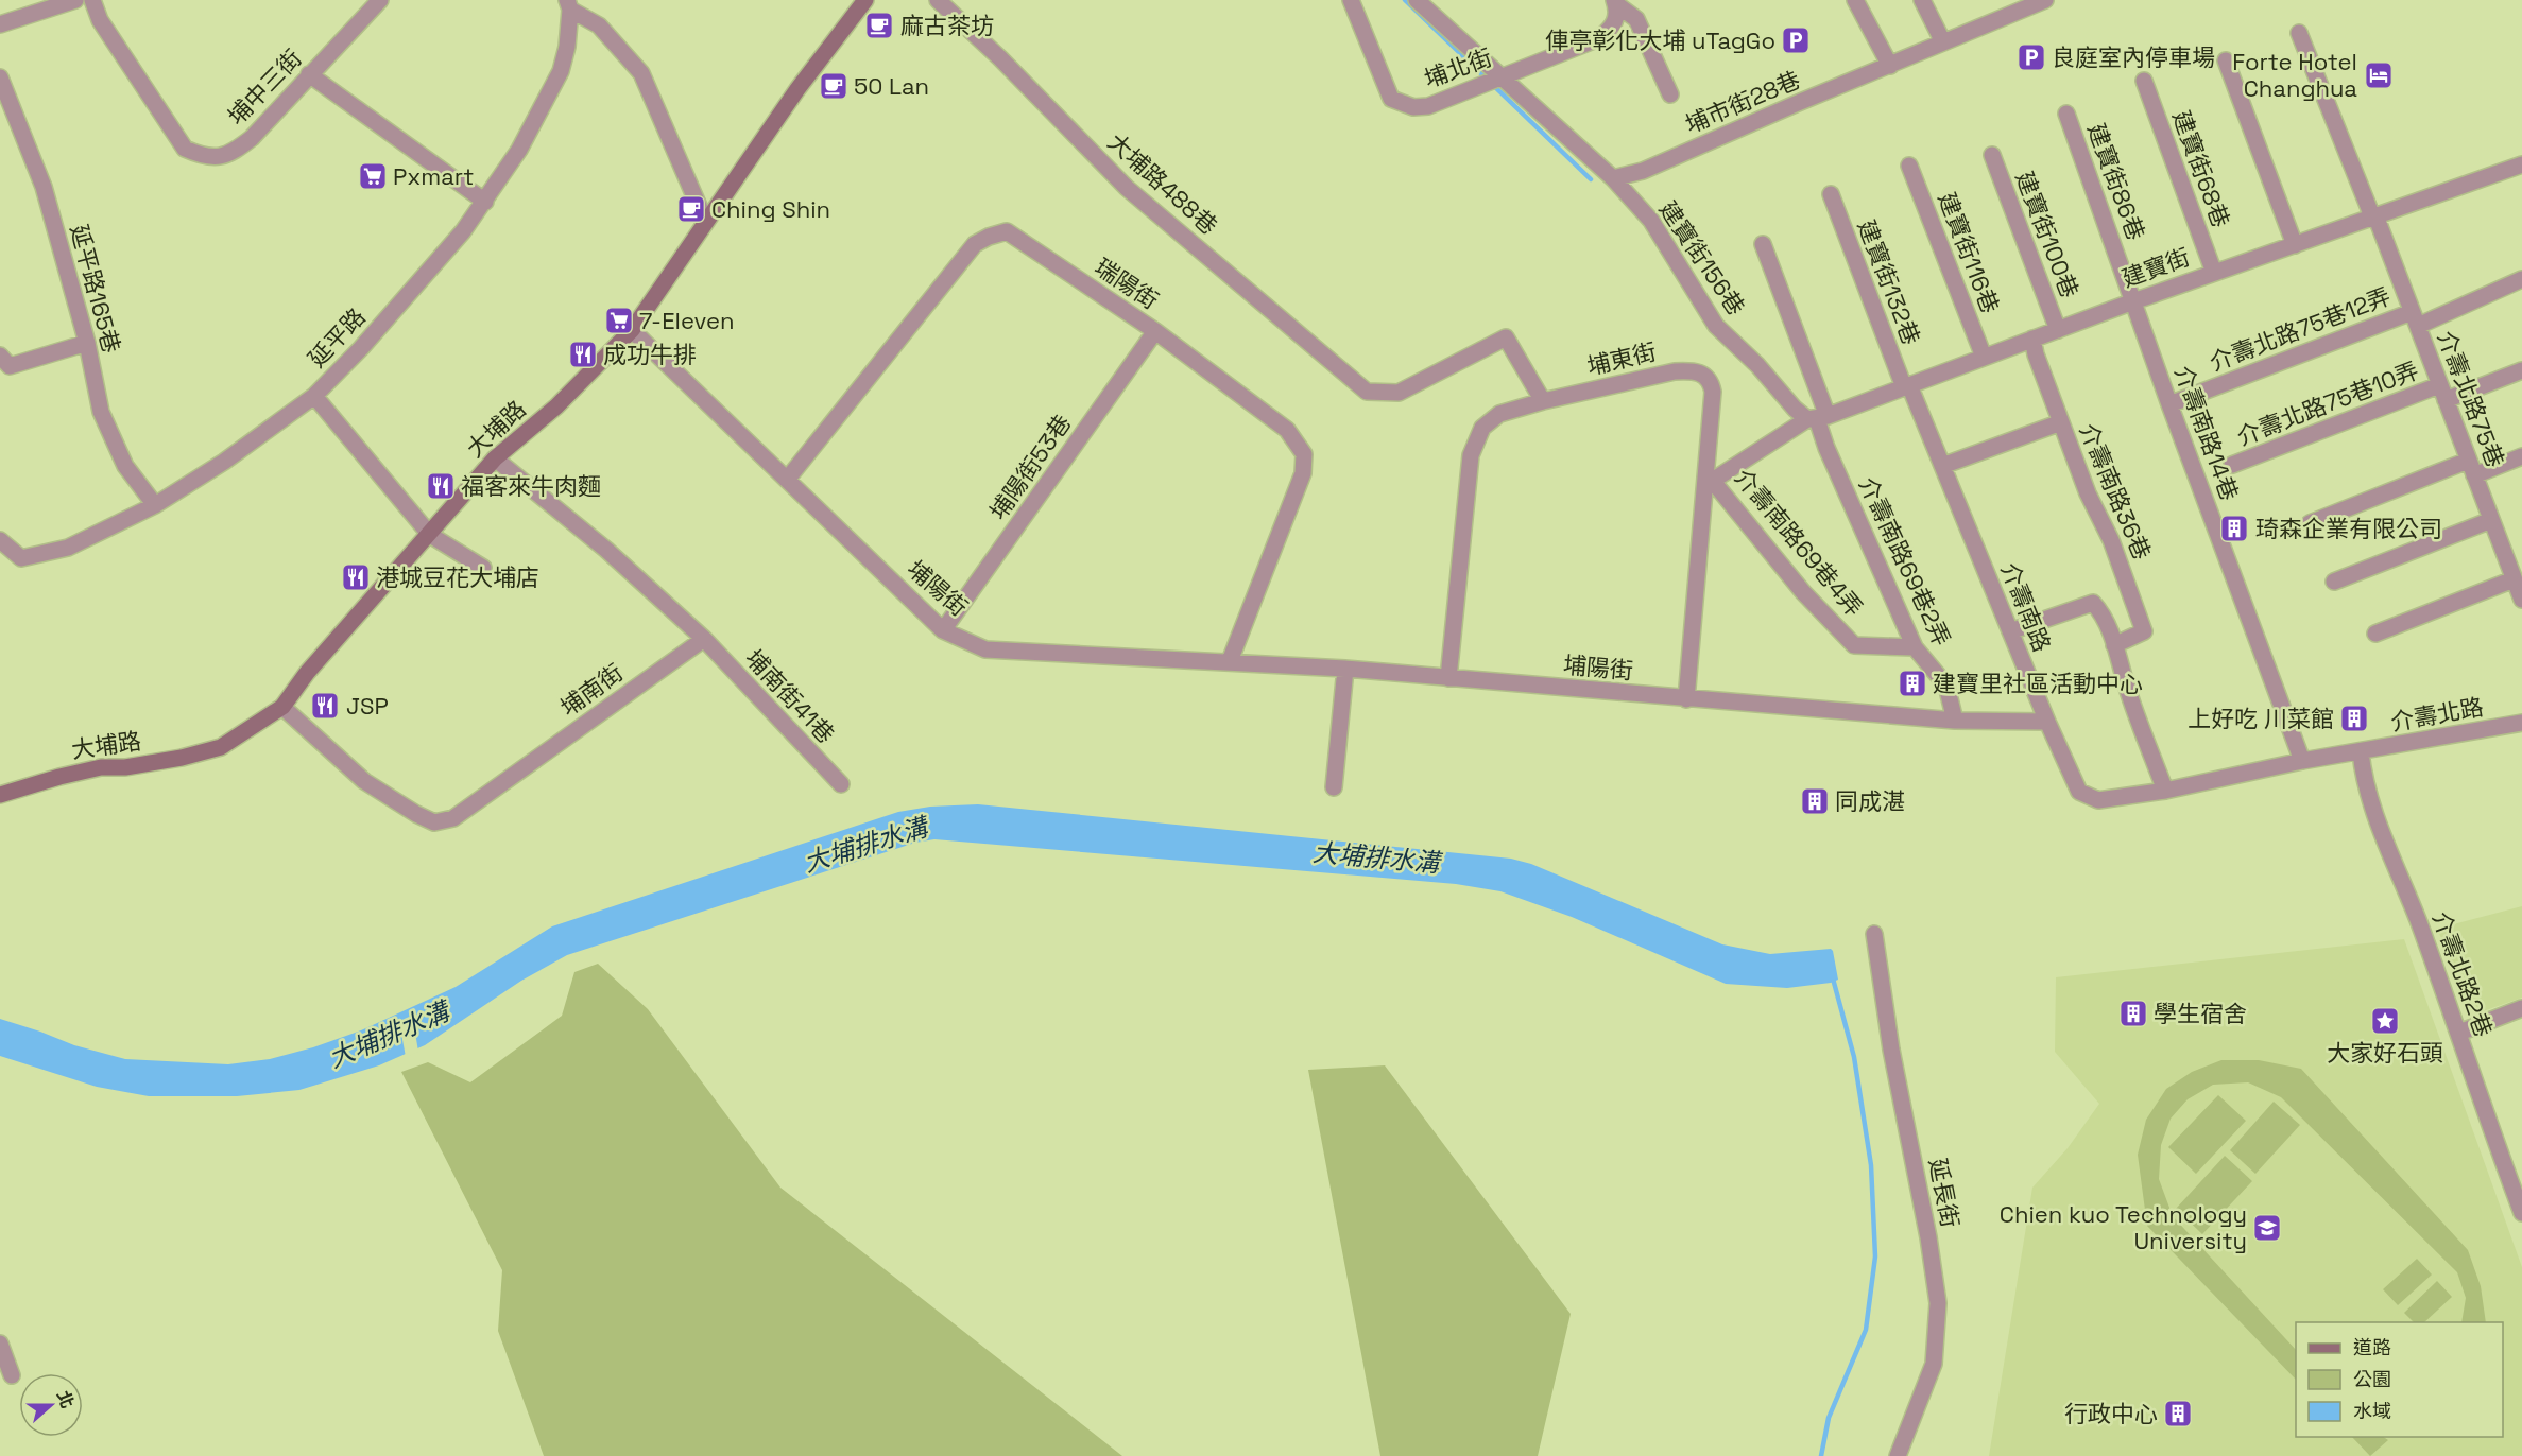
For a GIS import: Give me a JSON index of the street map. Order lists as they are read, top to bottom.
{
  "streets": {
    "main road": ["大埔路"],
    "street": [
      "埔北街",
      "埔中三街",
      "埔市街28巷",
      "建寶街68巷",
      "建寶街86巷",
      "大埔路488巷",
      "建寶街100巷",
      "建寶街116巷",
      "建寶街156巷",
      "建寶街",
      "建寶街132巷",
      "瑞陽街",
      "延平路165巷",
      "介壽北路75巷12弄",
      "延平路",
      "埔東街",
      "介壽北路75巷",
      "介壽北路75巷10弄",
      "介壽南路14巷",
      "埔陽街53巷",
      "介壽南路36巷",
      "介壽南路69巷4弄",
      "介壽南路69巷2弄",
      "埔陽街",
      "介壽南路",
      "埔南街",
      "埔南街41巷",
      "介壽北路",
      "介壽北路2巷",
      "延長街"
    ]
  },
  "crossings": [
    ["埔北街", "建寶街156巷"],
    ["埔市街28巷", "建寶街156巷"],
    ["建寶街68巷", "建寶街"],
    ["建寶街86巷", "建寶街"],
    ["建寶街86巷", "介壽南路14巷"],
    ["大埔路488巷", "埔東街"],
    ["建寶街100巷", "建寶街"],
    ["建寶街116巷", "建寶街"],
    ["建寶街156巷", "建寶街"],
    ["建寶街156巷", "介壽南路69巷4弄"],
    ["建寶街156巷", "介壽南路69巷2弄"],
    ["建寶街", "建寶街132巷"],
    ["建寶街", "介壽北路75巷"],
    ["建寶街", "介壽南路14巷"],
    ["建寶街", "介壽南路36巷"],
    ["建寶街", "介壽南路69巷4弄"],
    ["建寶街", "介壽南路69巷2弄"],
    ["建寶街", "介壽南路"],
    ["建寶街132巷", "介壽南路"],
    ["瑞陽街", "埔陽街53巷"],
    ["瑞陽街", "埔陽街"],
    ["延平路165巷", "延平路"],
    ["介壽北路75巷12弄", "介壽北路75巷"],
    ["介壽北路75巷12弄", "介壽南路14巷"],
    ["埔東街", "埔陽街"],
    ["介壽北路75巷", "介壽北路75巷10弄"],
    ["大埔路", "埔陽街"],
    ["大埔路", "埔南街"],
    ["介壽南路14巷", "介壽南路"],
    ["埔陽街53巷", "埔陽街"],
    ["介壽南路69巷4弄", "介壽南路69巷2弄"],
    ["介壽南路69巷2弄", "埔陽街"],
    ["埔陽街", "介壽南路"],
    ["介壽南路", "介壽北路"],
    ["介壽南路", "介壽北路2巷"],
    ["埔南街", "埔南街41巷"],
    ["介壽北路", "介壽北路2巷"]
  ],
  "water": ["大埔排水溝"],
  "places": {
    "cafe": ["麻古茶坊", "50 Lan", "Ching Shin"],
    "parking": ["俥亭彰化大埔 uTagGo", "良庭室內停車場"],
    "hotel": ["Forte Hotel Changhua"],
    "supermarket": ["Pxmart", "7-Eleven"],
    "restaurant": [
      "成功牛排",
      "福客來牛肉麵",
      "港城豆花大埔店",
      "JSP"
    ],
    "building": [
      "琦森企業有限公司",
      "建寶里社區活動中心",
      "上好吃 川菜館",
      "同成湛",
      "學生宿舍",
      "行政中心"
    ],
    "place": ["大家好石頭"],
    "school or university": ["Chien kuo Technology University"]
  },
  "legend": ["道路", "公園", "水域"],
  "north": "right"
}
